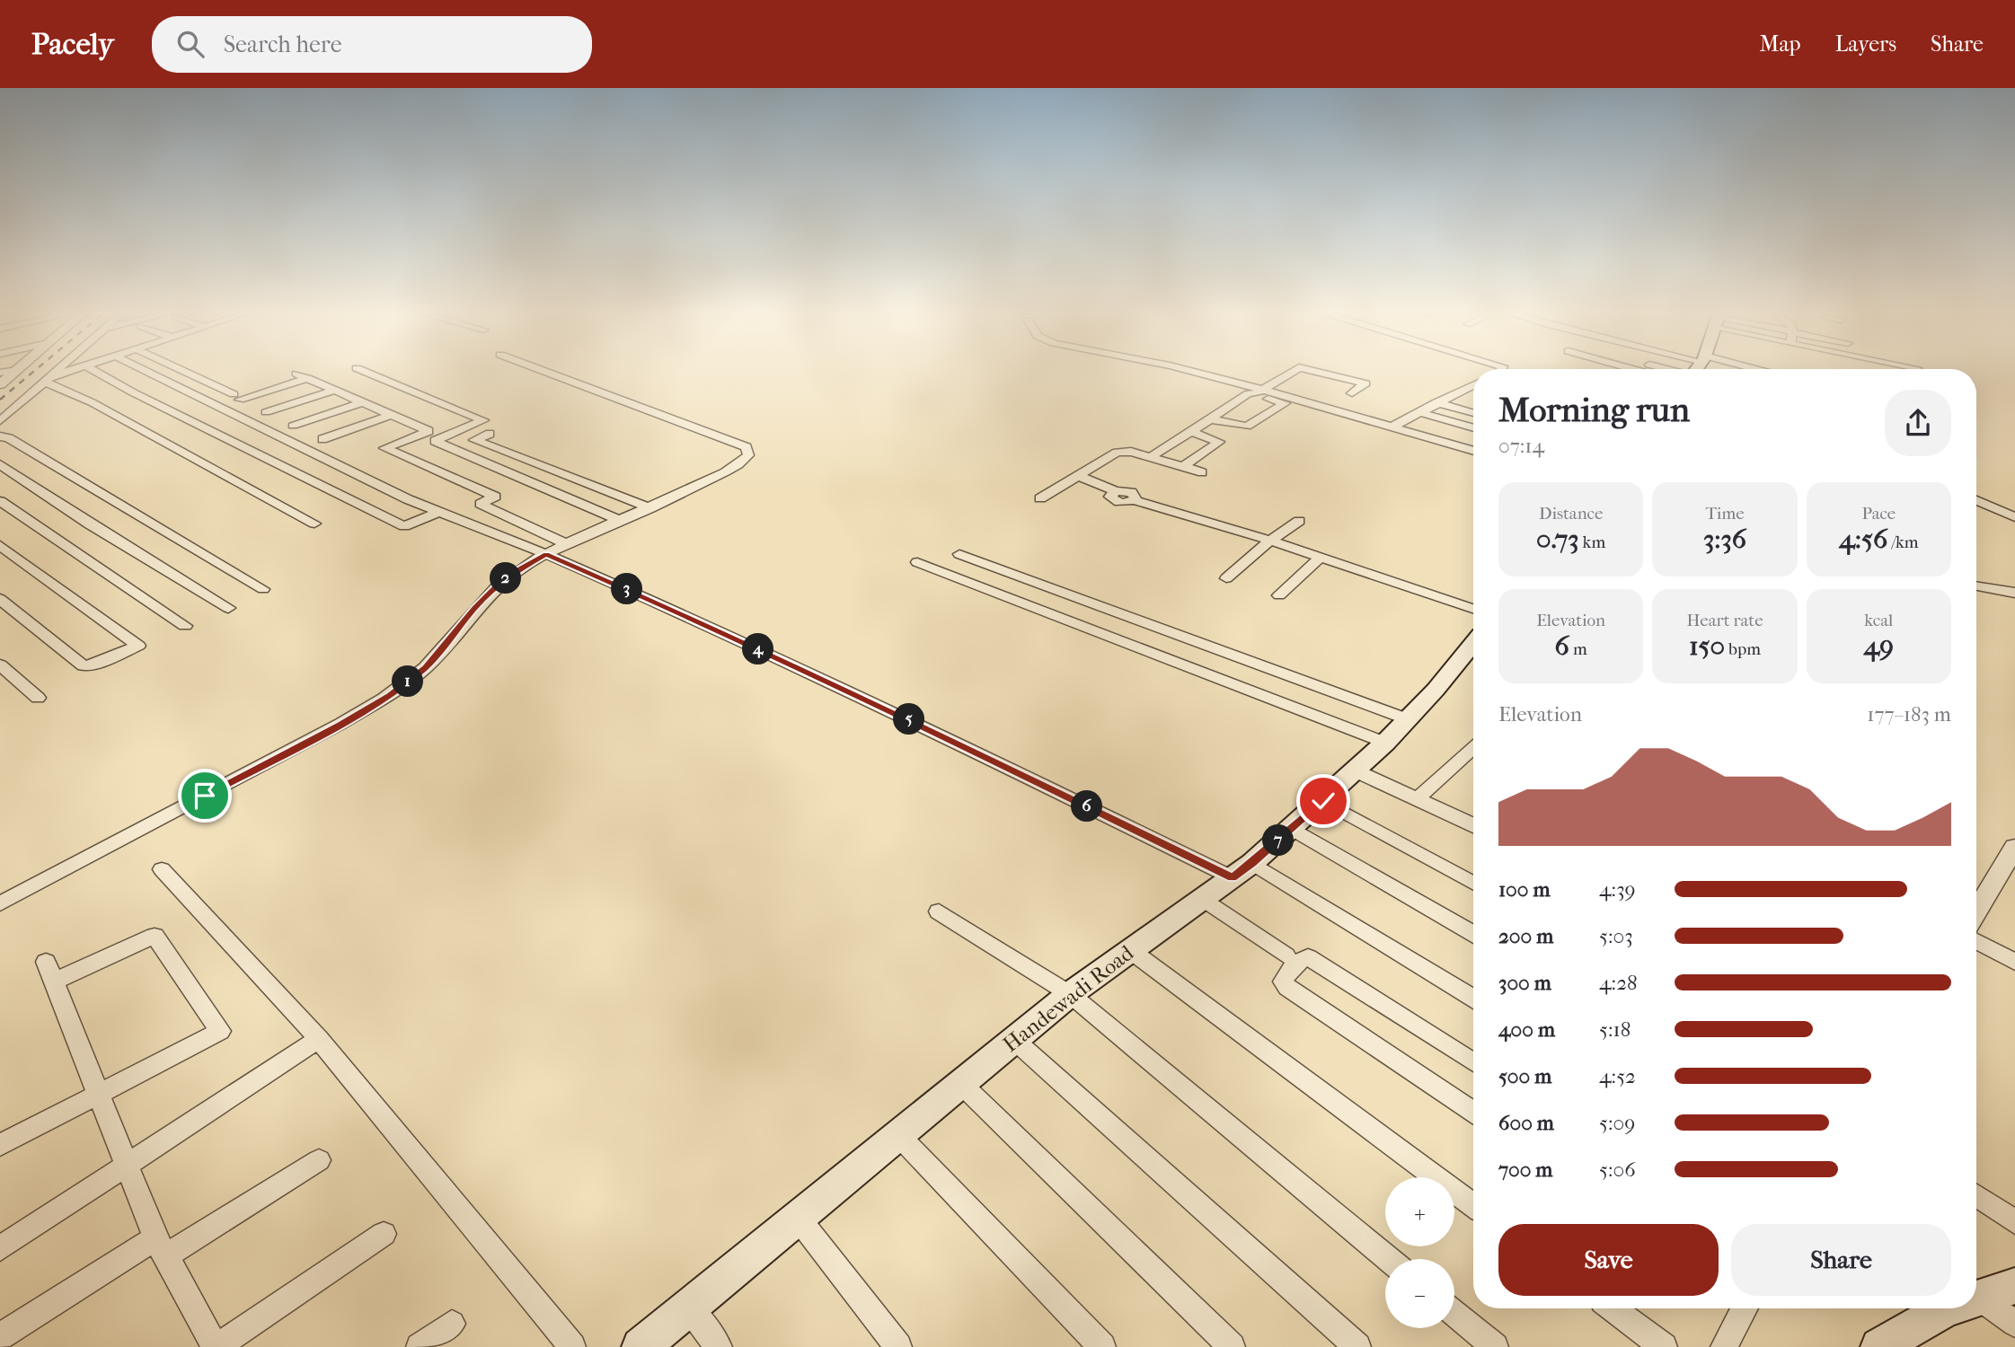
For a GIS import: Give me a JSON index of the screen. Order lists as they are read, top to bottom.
{
  "streets": {
    "main road": ["Handewadi Road"]
  },
  "page": {
    "header": "Pacely",
    "search": "Search here",
    "nav": ["Map", "Layers", "Share"],
    "heading": ["Morning run", "07:14"],
    "stats": [
      ["Distance", "0.73 km"],
      ["Time", "3:36"],
      ["Pace", "4:56 /km"],
      ["Elevation", "6 m"],
      ["Heart rate", "150 bpm"],
      ["kcal", "49"]
    ],
    "pins": [
      "2",
      "3",
      "4",
      "1",
      "5",
      "6",
      "7"
    ],
    "chart": ["Elevation", "177–183 m"],
    "list": [
      {
        "name": "100 m",
        "note": "4:39"
      },
      {
        "name": "200 m",
        "note": "5:03"
      },
      {
        "name": "300 m",
        "note": "4:28"
      },
      {
        "name": "400 m",
        "note": "5:18"
      },
      {
        "name": "500 m",
        "note": "4:52"
      },
      {
        "name": "600 m",
        "note": "5:09"
      },
      {
        "name": "700 m",
        "note": "5:06"
      }
    ],
    "map_buttons": ["+", "−"],
    "buttons": ["Save", "Share"]
  }
}
